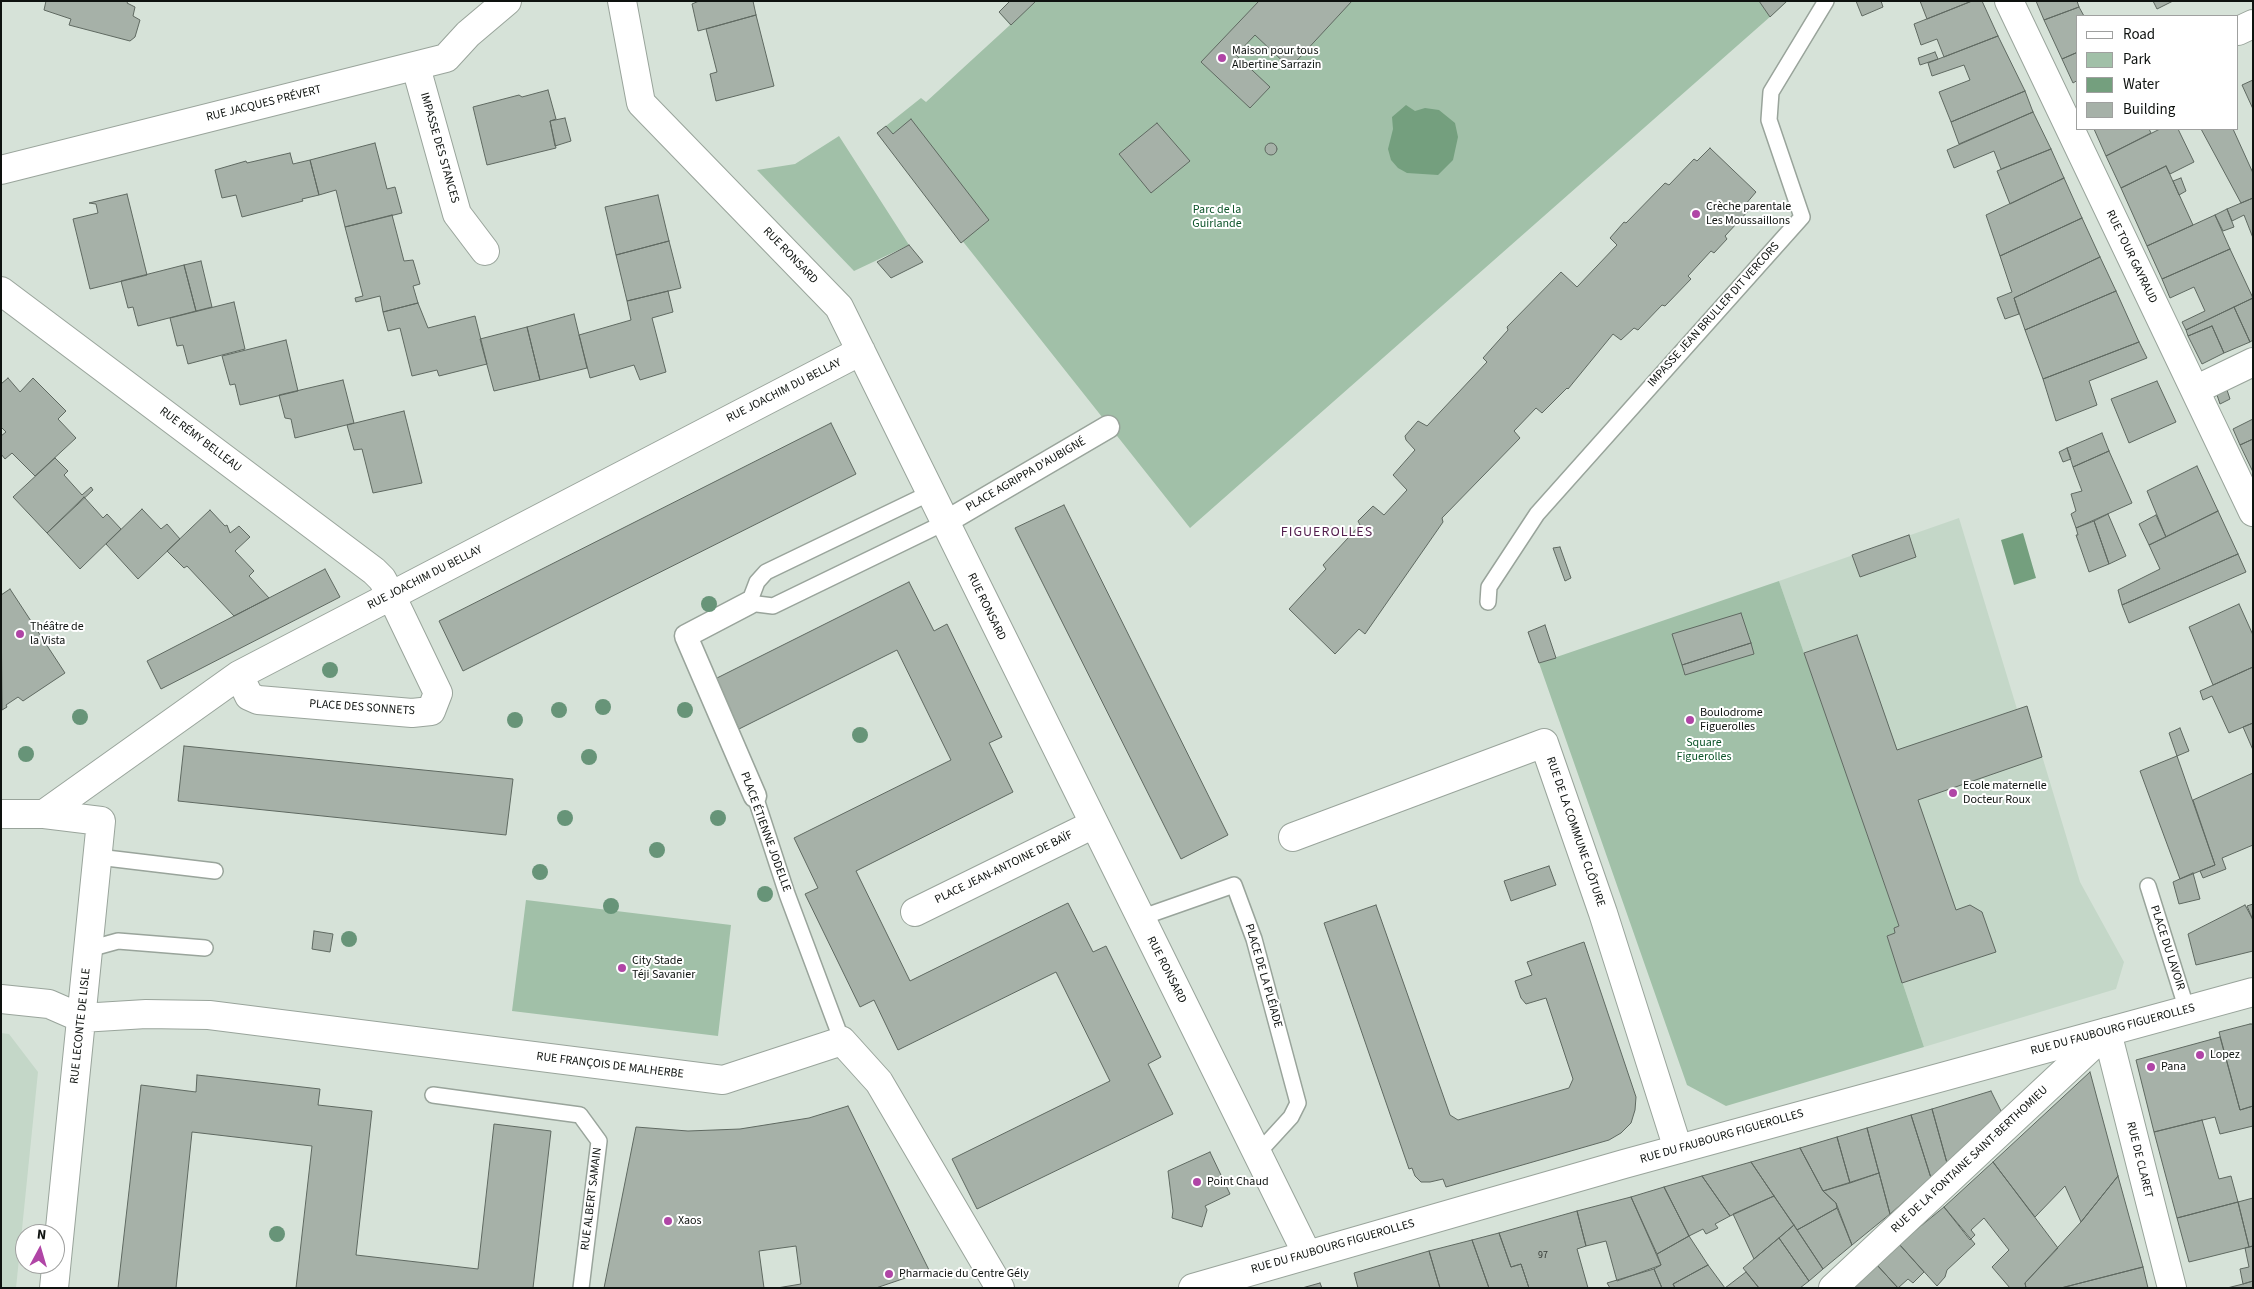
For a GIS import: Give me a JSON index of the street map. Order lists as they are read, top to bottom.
{
  "streets": {
    "street": [
      "RUE JACQUES PRÉVERT",
      "IMPASSE DES STANCES",
      "RUE RONSARD",
      "RUE TOUR GAYRAUD",
      "RUE JOACHIM DU BELLAY",
      "RUE RÉMY BELLEAU",
      "PLACE AGRIPPA D'AUBIGNÉ",
      "PLACE DES SONNETS",
      "PLACE ÉTIENNE JODELLE",
      "RUE DE LA COMMUNE CLÔTURE",
      "PLACE JEAN-ANTOINE DE BAÏF",
      "RUE LECONTE DE LISLE",
      "RUE DU FAUBOURG FIGUEROLLES",
      "RUE FRANÇOIS DE MALHERBE",
      "RUE DE LA FONTAINE SAINT-BERTHOMIEU",
      "RUE DE CLARET"
    ],
    "lane": [
      "IMPASSE JEAN BRULLER DIT VERCORS",
      "PLACE DU LAVOIR",
      "PLACE DE LA PLÉIADE",
      "RUE ALBERT SAMAIN"
    ]
  },
  "crossings": [
    ["RUE JACQUES PRÉVERT", "IMPASSE DES STANCES"],
    ["RUE RONSARD", "RUE JOACHIM DU BELLAY"],
    ["RUE RONSARD", "PLACE AGRIPPA D'AUBIGNÉ"],
    ["RUE RONSARD", "PLACE JEAN-ANTOINE DE BAÏF"],
    ["RUE RONSARD", "PLACE DE LA PLÉIADE"],
    ["RUE RONSARD", "RUE DU FAUBOURG FIGUEROLLES"],
    ["RUE JOACHIM DU BELLAY", "RUE RÉMY BELLEAU"],
    ["RUE JOACHIM DU BELLAY", "PLACE DES SONNETS"],
    ["RUE JOACHIM DU BELLAY", "RUE LECONTE DE LISLE"],
    ["RUE RÉMY BELLEAU", "PLACE DES SONNETS"],
    ["PLACE ÉTIENNE JODELLE", "RUE FRANÇOIS DE MALHERBE"],
    ["RUE DE LA COMMUNE CLÔTURE", "RUE DU FAUBOURG FIGUEROLLES"],
    ["PLACE DU LAVOIR", "RUE DU FAUBOURG FIGUEROLLES"],
    ["RUE LECONTE DE LISLE", "RUE FRANÇOIS DE MALHERBE"],
    ["RUE DU FAUBOURG FIGUEROLLES", "RUE DE LA FONTAINE SAINT-BERTHOMIEU"],
    ["RUE DU FAUBOURG FIGUEROLLES", "RUE DE CLARET"],
    ["RUE DE LA FONTAINE SAINT-BERTHOMIEU", "RUE DE CLARET"]
  ],
  "districts": ["FIGUEROLLES"],
  "parks": ["Parc de la Guirlande", "Square Figuerolles"],
  "places": [
    "Maison pour tous Albertine Sarrazin",
    "Crèche parentale Les Moussaillons",
    "Théâtre de la Vista",
    "Boulodrome Figuerolles",
    "Ecole maternelle Docteur Roux",
    "City Stade Téji Savanier",
    "Lopez",
    "Pana",
    "Point Chaud",
    "Xaos",
    "Pharmacie du Centre Gély"
  ],
  "house_numbers": ["97"],
  "legend": [
    "Road",
    "Park",
    "Water",
    "Building"
  ],
  "north": "top"
}
